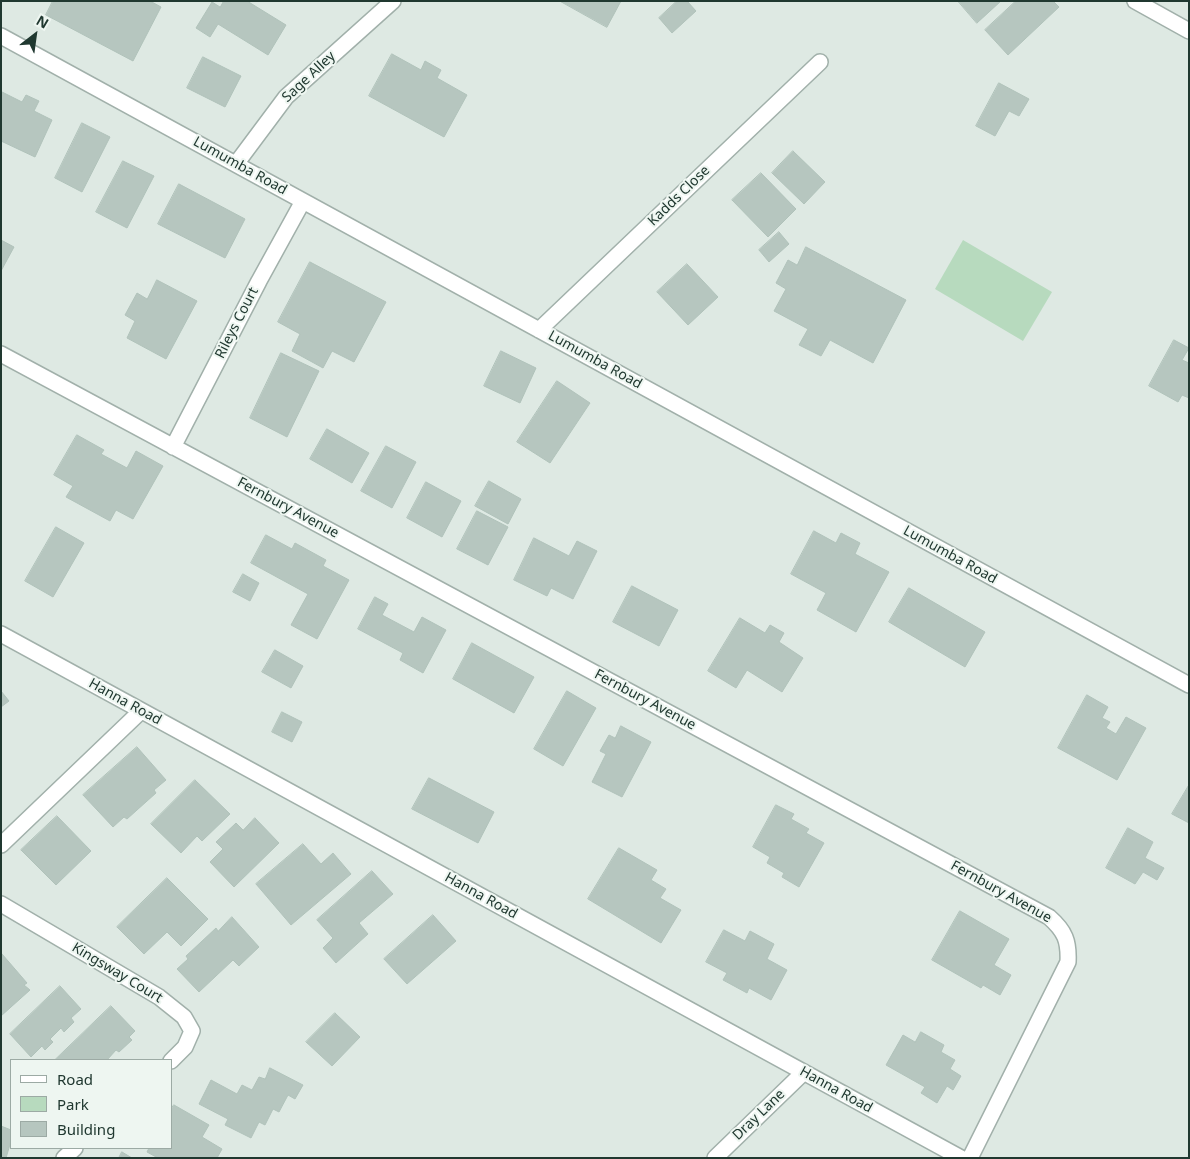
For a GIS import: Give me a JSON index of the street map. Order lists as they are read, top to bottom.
{
  "streets": {
    "street": [
      "Sage Alley",
      "Lumumba Road",
      "Kadds Close",
      "Rileys Court",
      "Fernbury Avenue",
      "Hanna Road",
      "Kingsway Court",
      "Dray Lane"
    ]
  },
  "crossings": [
    ["Sage Alley", "Lumumba Road"],
    ["Lumumba Road", "Kadds Close"],
    ["Lumumba Road", "Rileys Court"],
    ["Rileys Court", "Fernbury Avenue"],
    ["Hanna Road", "Dray Lane"]
  ],
  "legend": ["Road", "Park", "Building"],
  "north": "top right"
}
